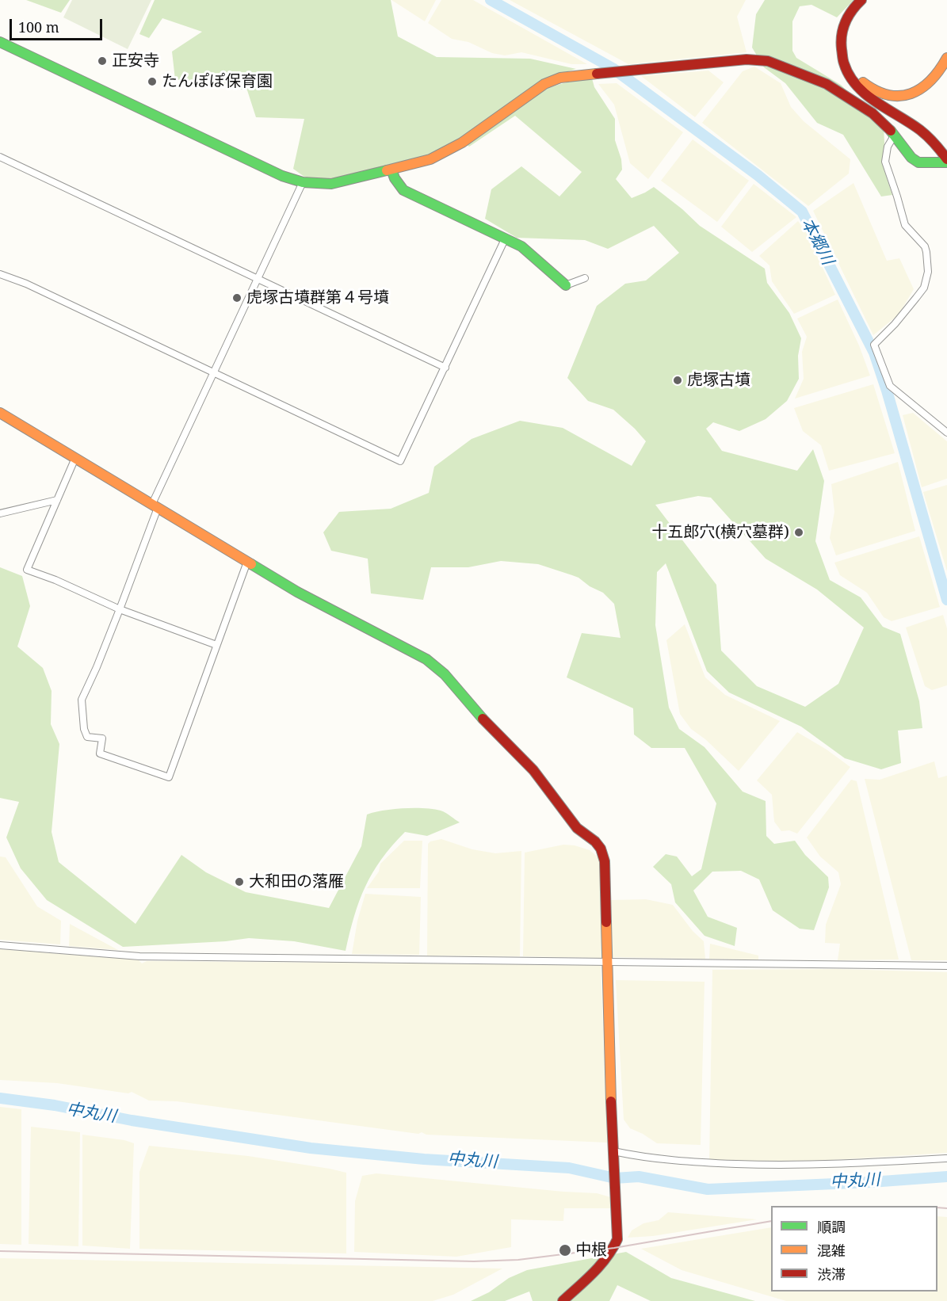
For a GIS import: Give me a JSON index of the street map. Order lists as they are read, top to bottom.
{
  "water": ["本郷川", "中丸川"],
  "places": [
    "正安寺",
    "たんぽぽ保育園",
    "虎塚古墳群第４号墳",
    "虎塚古墳",
    "十五郎穴(横穴墓群)",
    "大和田の落雁",
    "中根"
  ],
  "legend": ["順調", "混雑", "渋滞"],
  "scale_bar": "100 m"
}
